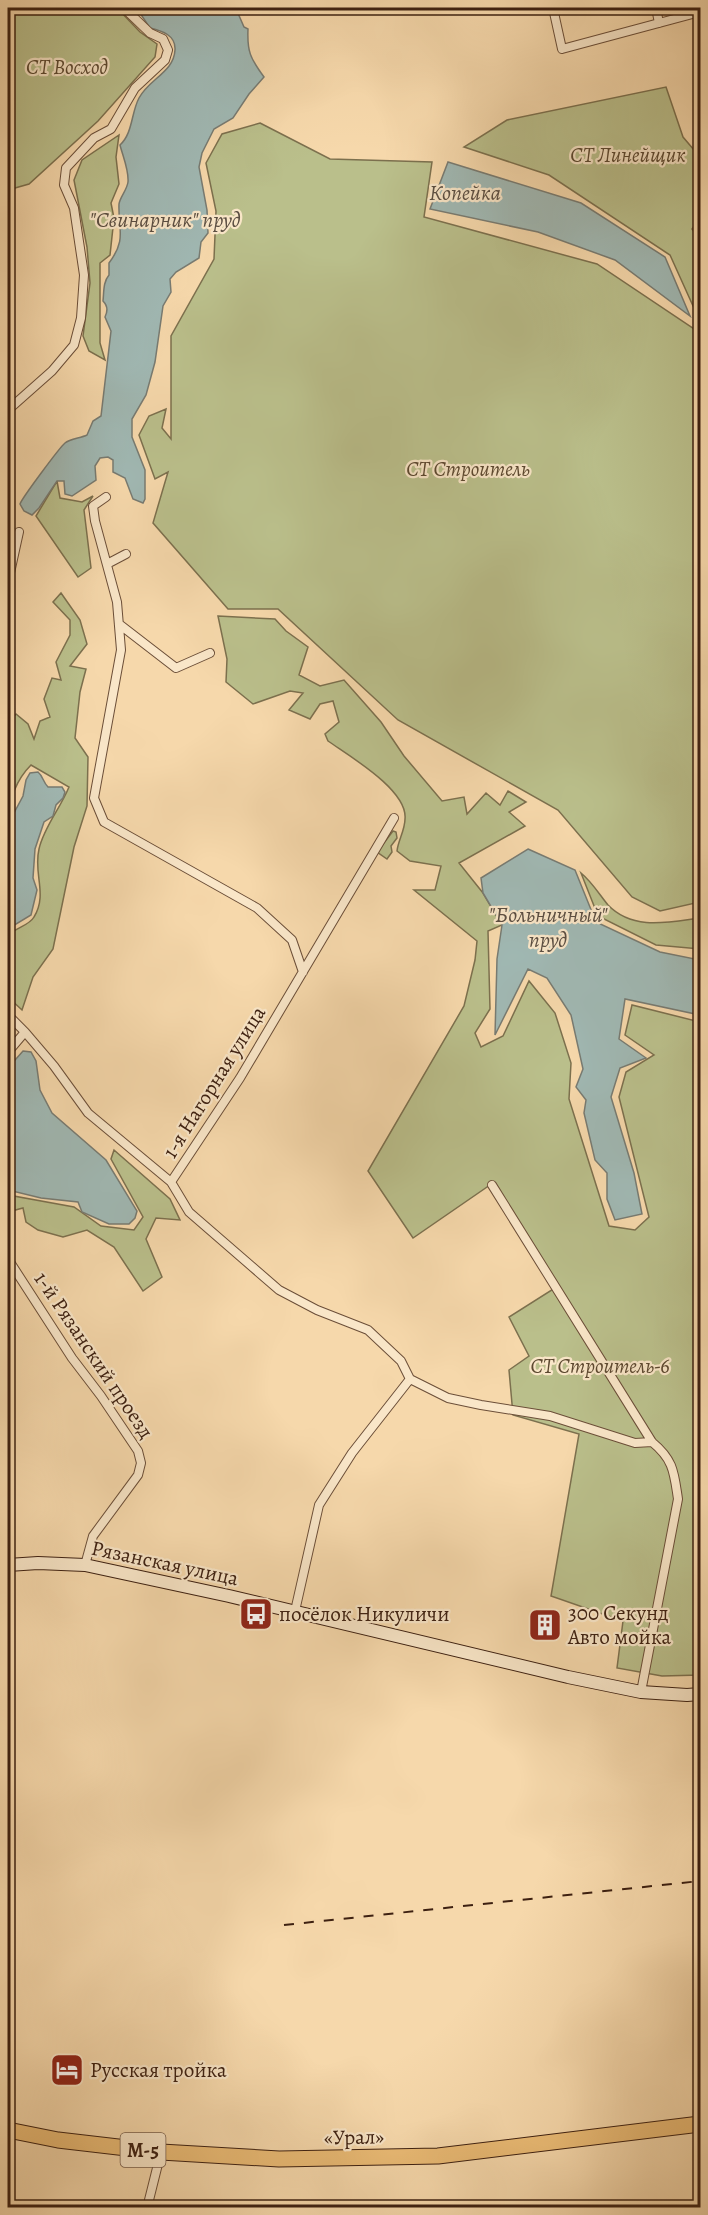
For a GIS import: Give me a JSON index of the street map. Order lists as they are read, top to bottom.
{
  "streets": {
    "highway": ["«Урал»", "М-5"],
    "street": ["1-я Нагорная улица", "1-й Рязанский проезд", "Рязанская улица"]
  },
  "crossings": [
    ["1-й Рязанский проезд", "Рязанская улица"]
  ],
  "water": ["Копейка", "\"Свинарник\" пруд", "\"Больничный\" пруд"],
  "parks": [
    "СТ Восход",
    "СТ Линейщик",
    "СТ Строитель",
    "СТ Строитель-6"
  ],
  "places": {
    "bus stop": ["посёлок Никуличи"],
    "building": ["300 Секунд Авто мойка"],
    "hotel": ["Русская тройка"]
  }
}
